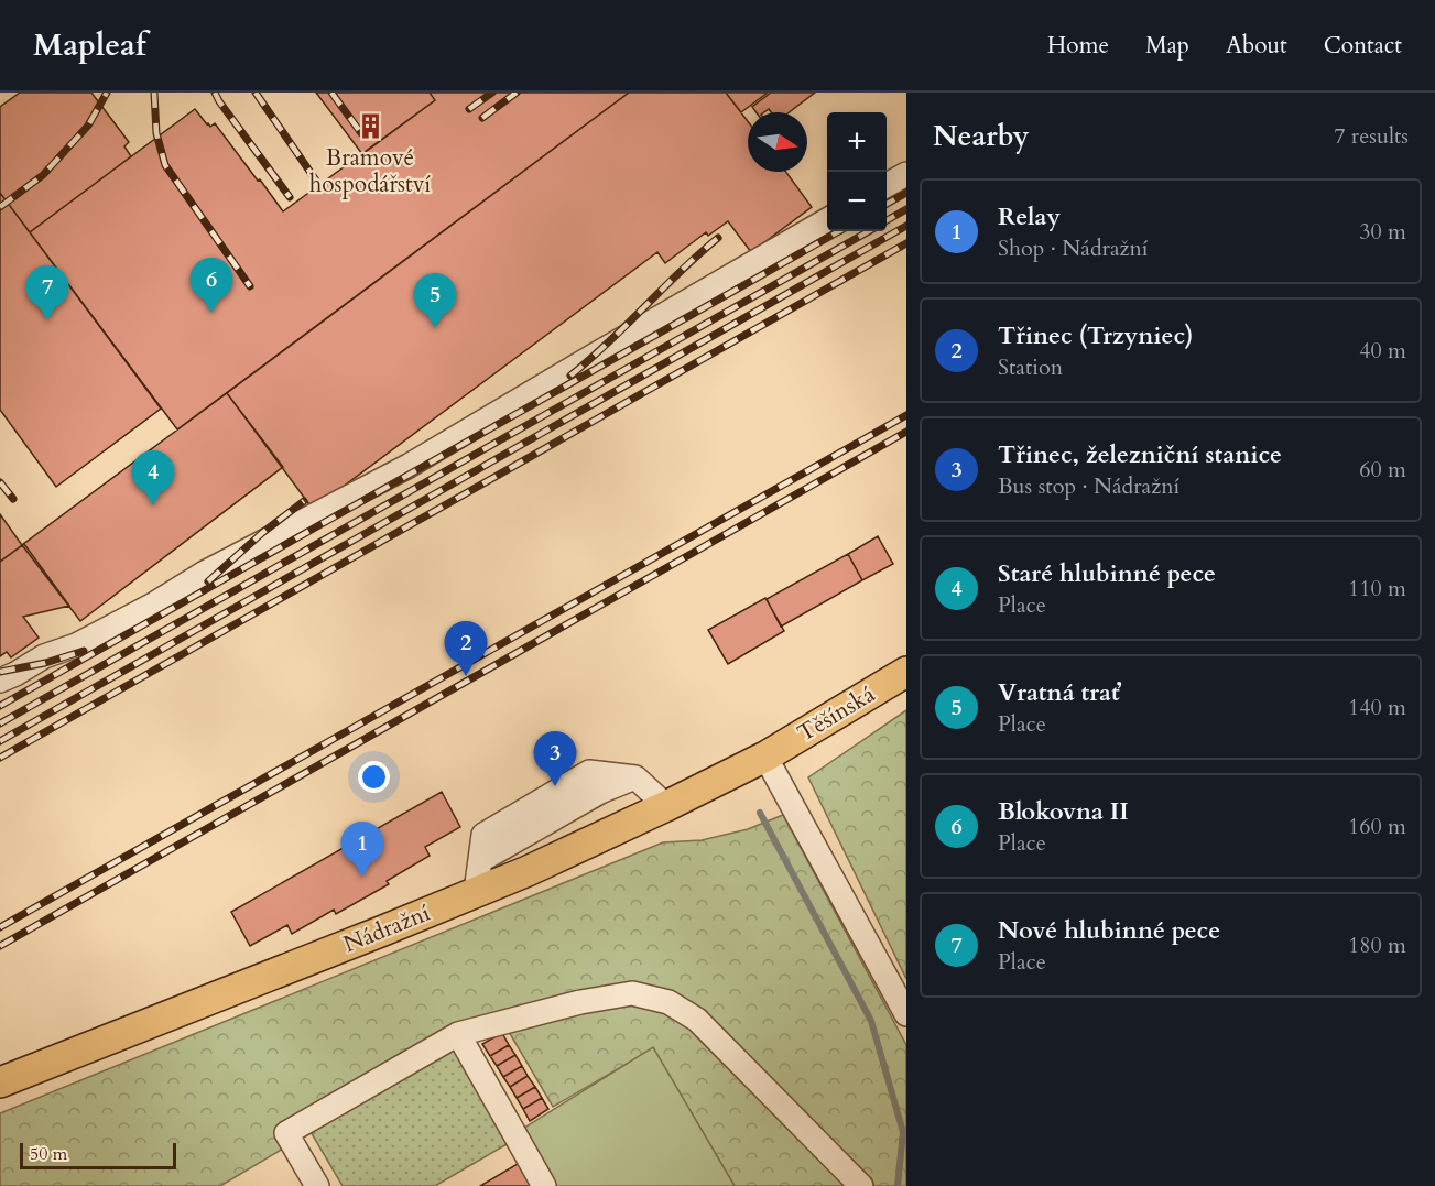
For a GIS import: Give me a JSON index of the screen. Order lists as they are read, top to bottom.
{
  "streets": {
    "main road": ["Těšínská", "Nádražní"]
  },
  "crossings": [
    ["Těšínská", "Nádražní"]
  ],
  "places": {
    "building": ["Bramové hospodářství"]
  },
  "scale_bar": "50 m",
  "north": "right",
  "page": {
    "header": "Mapleaf",
    "nav": [
      "Home",
      "Map",
      "About",
      "Contact"
    ],
    "heading": ["Nearby", "7 results"],
    "map_buttons": ["+", "−"],
    "list": [
      {
        "mark": "1",
        "name": "Relay",
        "note": "Shop · Nádražní",
        "value": "30 m"
      },
      {
        "mark": "2",
        "name": "Třinec (Trzyniec)",
        "note": "Station",
        "value": "40 m"
      },
      {
        "mark": "3",
        "name": "Třinec, železniční stanice",
        "note": "Bus stop · Nádražní",
        "value": "60 m"
      },
      {
        "mark": "4",
        "name": "Staré hlubinné pece",
        "note": "Place",
        "value": "110 m"
      },
      {
        "mark": "5",
        "name": "Vratná trať",
        "note": "Place",
        "value": "140 m"
      },
      {
        "mark": "6",
        "name": "Blokovna II",
        "note": "Place",
        "value": "160 m"
      },
      {
        "mark": "7",
        "name": "Nové hlubinné pece",
        "note": "Place",
        "value": "180 m"
      }
    ],
    "pins": [
      "6",
      "7",
      "5",
      "4",
      "2",
      "3",
      "1"
    ],
    "scale": "50 m"
  }
}
